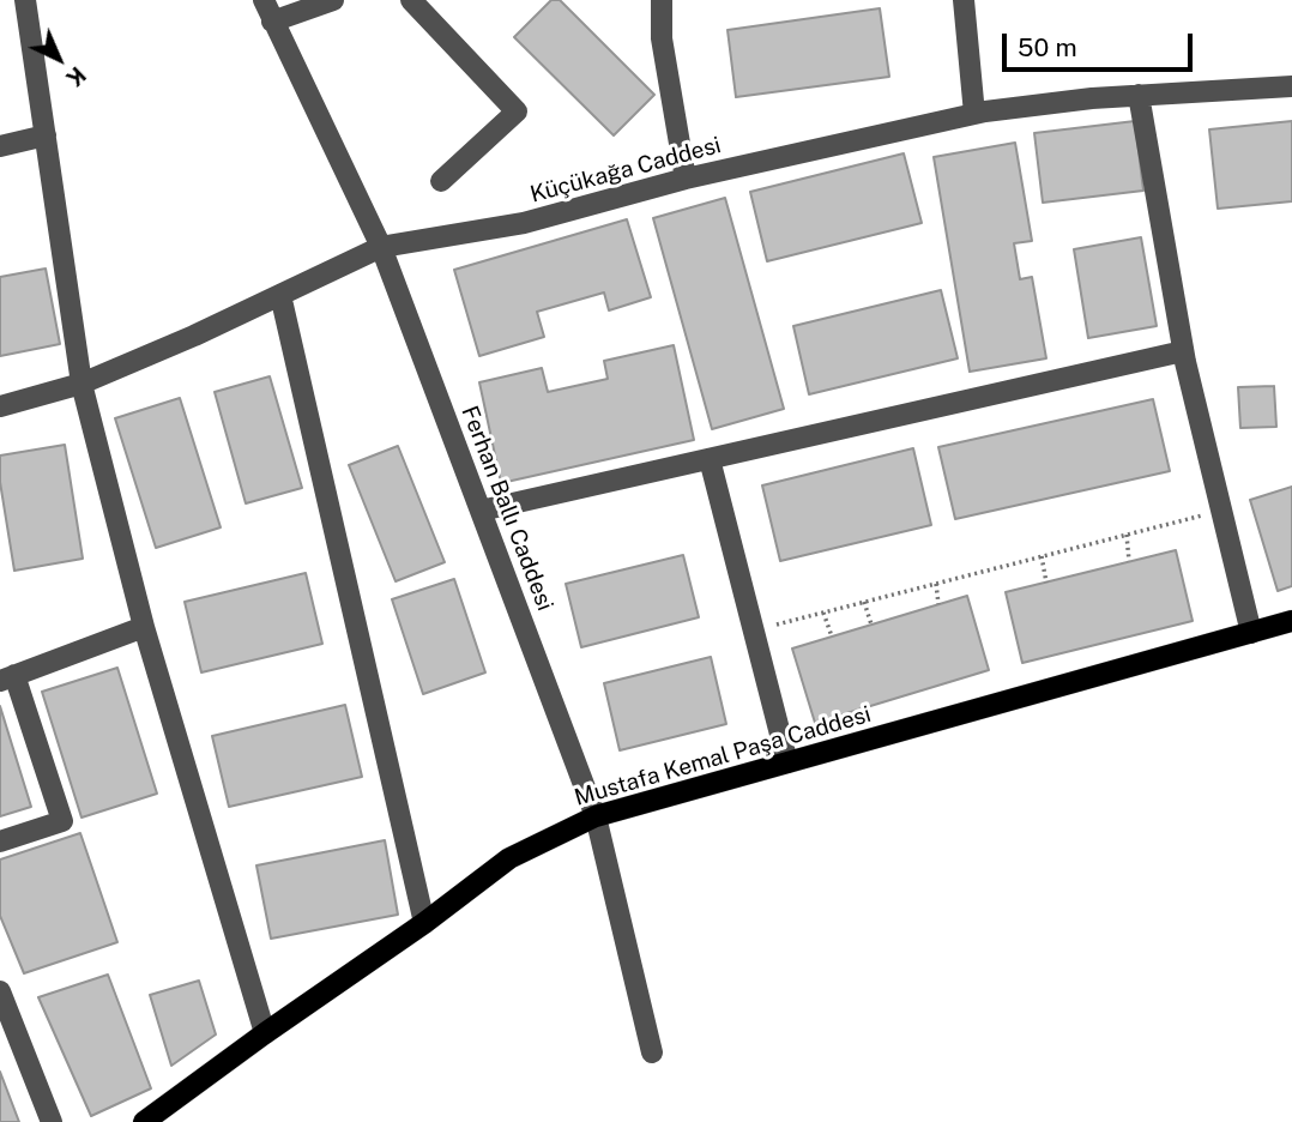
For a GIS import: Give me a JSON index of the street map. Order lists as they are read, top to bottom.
{
  "streets": {
    "main road": ["Mustafa Kemal Paşa Caddesi"],
    "street": ["Küçükağa Caddesi", "Ferhan Ballı Caddesi"]
  },
  "crossings": [
    ["Küçükağa Caddesi", "Ferhan Ballı Caddesi"],
    ["Ferhan Ballı Caddesi", "Mustafa Kemal Paşa Caddesi"]
  ],
  "scale_bar": "50 m",
  "north": "bottom right"
}
